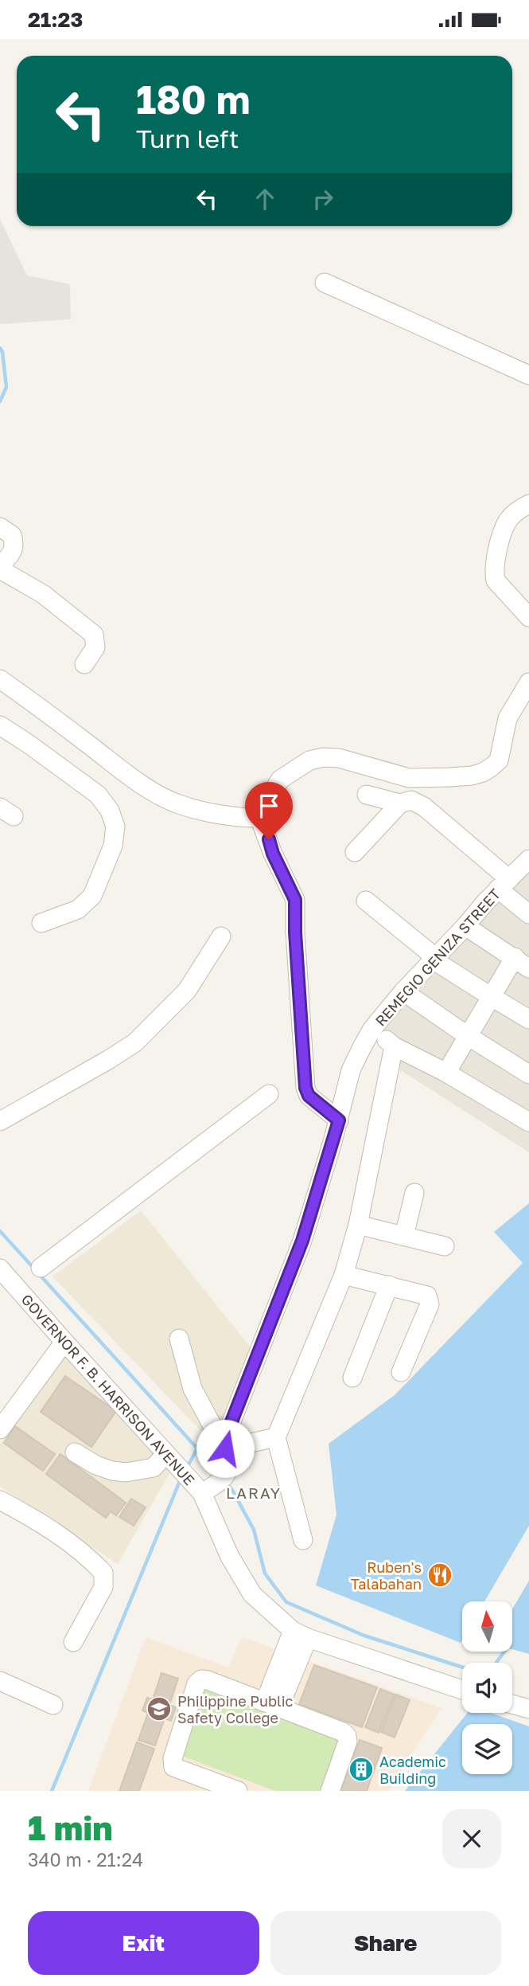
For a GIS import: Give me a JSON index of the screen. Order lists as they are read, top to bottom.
{
  "streets": {
    "street": ["REMEGIO GENIZA STREET", "GOVERNOR F. B. HARRISON AVENUE"]
  },
  "crossings": [
    ["REMEGIO GENIZA STREET", "GOVERNOR F. B. HARRISON AVENUE"]
  ],
  "districts": ["LARAY"],
  "places": {
    "restaurant": ["Ruben's Talabahan"],
    "school or university": ["Philippine Public Safety College"],
    "building": ["Academic Building"]
  },
  "north": "top",
  "page": {
    "status": "21:23",
    "turn": ["180 m", "Turn left"],
    "heading": ["1 min", "340 m · 21:24"],
    "buttons": ["Exit", "Share"]
  }
}
